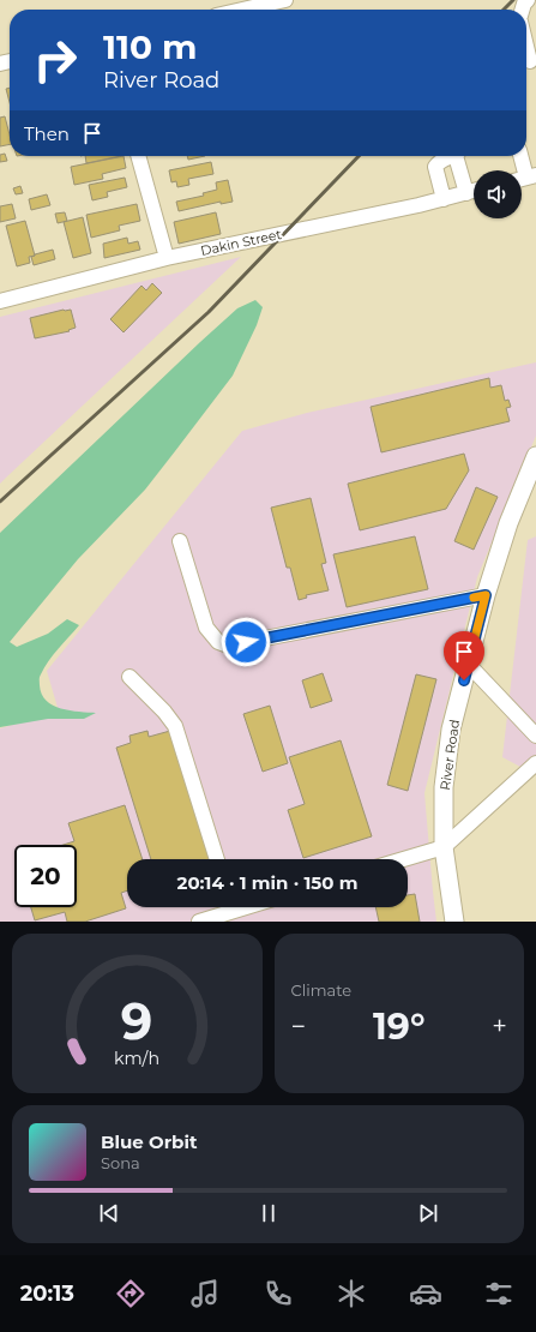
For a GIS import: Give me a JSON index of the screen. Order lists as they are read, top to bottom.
{
  "streets": {
    "main road": ["River Road"],
    "street": ["Dakin Street"]
  },
  "page": {
    "turn": ["110 m", "River Road"],
    "then": "Then",
    "limit": "20",
    "trip": "20:14 · 1 min · 150 m",
    "tile": "Climate",
    "heat": ["−", "19°", "+"],
    "song": ["Blue Orbit", "Sona"],
    "tabs": "20:13",
    "gauge": ["9", "km/h"]
  }
}
